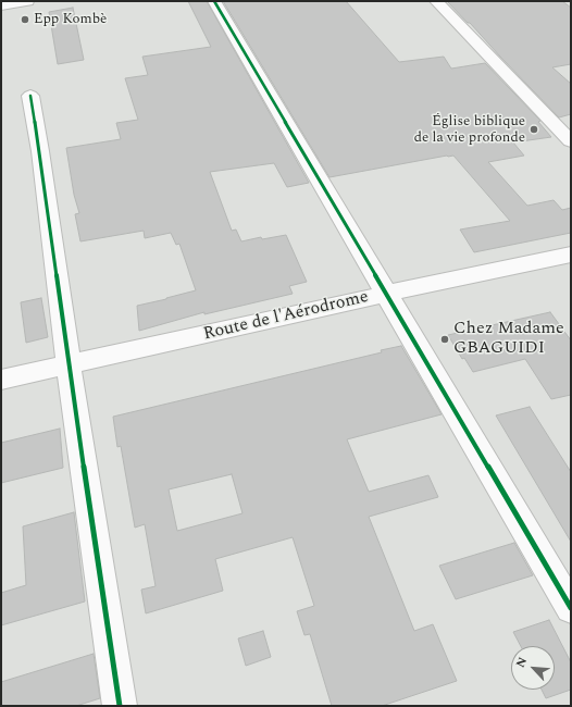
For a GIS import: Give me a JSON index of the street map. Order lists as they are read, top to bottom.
{
  "streets": {
    "street": ["Route de l'Aérodrome"]
  },
  "places": ["Epp Kombè", "Église biblique de la vie profonde", "Chez Madame GBAGUIDI"],
  "north": "top left"
}
